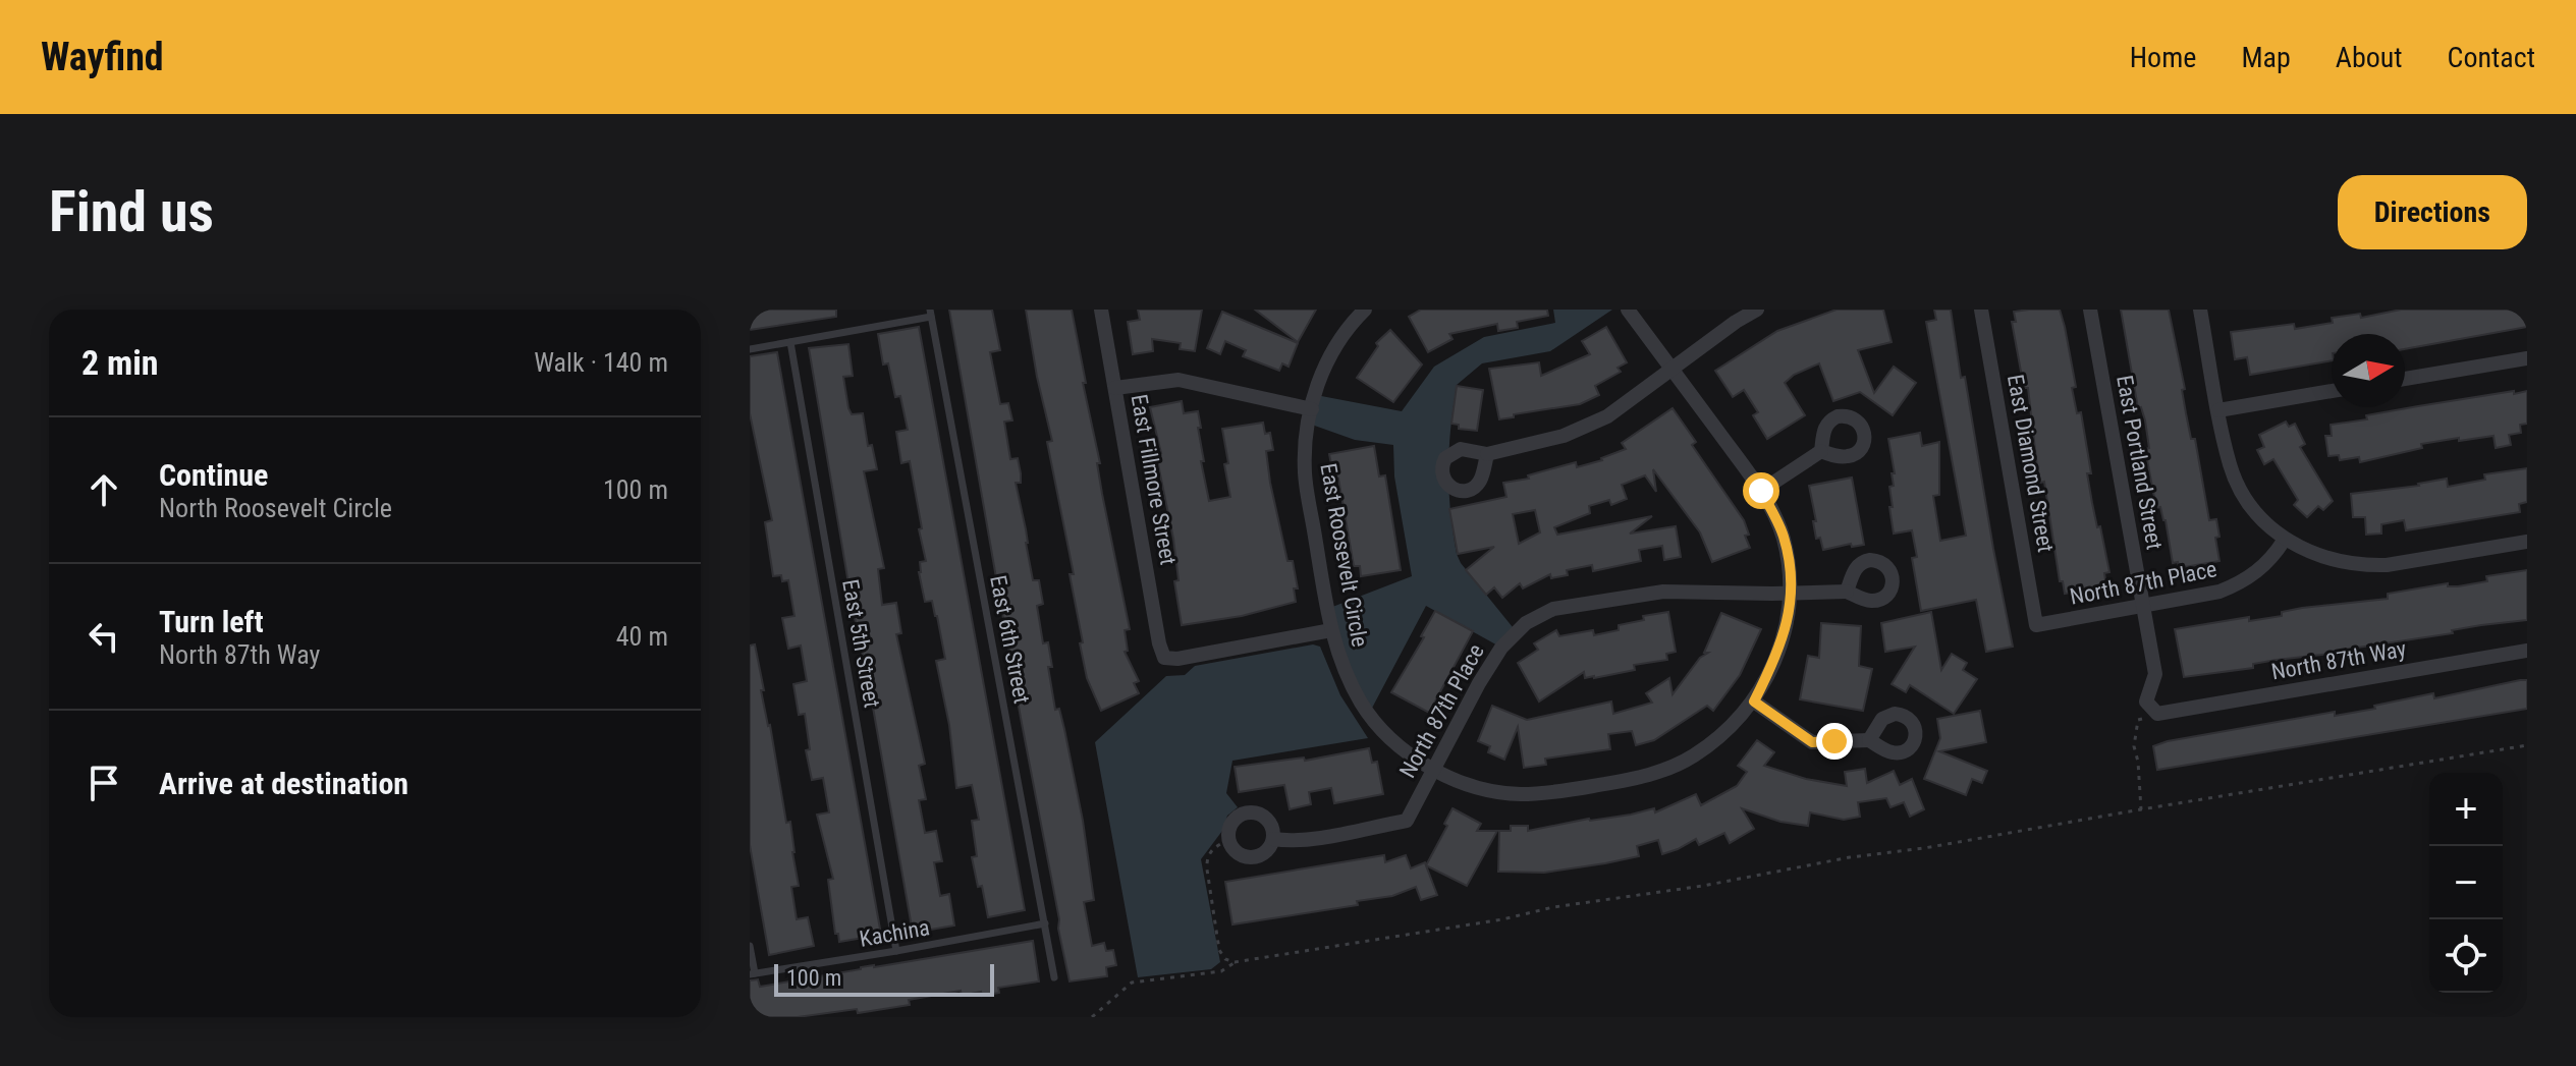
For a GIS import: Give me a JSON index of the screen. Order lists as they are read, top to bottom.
{
  "streets": {
    "street": [
      "East Portland Street",
      "East Diamond Street",
      "East Fillmore Street",
      "East Roosevelt Circle",
      "North 87th Place",
      "North 87th Way"
    ],
    "lane": ["East 6th Street", "East 5th Street", "Kachina"]
  },
  "crossings": [
    ["East Portland Street", "North 87th Place"],
    ["East Portland Street", "North 87th Way"],
    ["East Diamond Street", "North 87th Place"],
    ["East Fillmore Street", "East Roosevelt Circle"],
    ["East Roosevelt Circle", "North 87th Place"],
    ["East 6th Street", "Kachina"],
    ["East 5th Street", "Kachina"]
  ],
  "scale_bar": "100 m",
  "north": "right",
  "page": {
    "header": "Wayfind",
    "nav": [
      "Home",
      "Map",
      "About",
      "Contact"
    ],
    "buttons": "Directions",
    "title": "Find us",
    "heading": ["2 min", "Walk · 140 m"],
    "list": [
      ["Continue", "North Roosevelt Circle", "100 m"],
      ["Turn left", "North 87th Way", "40 m"],
      "Arrive at destination"
    ],
    "map_buttons": ["+", "−"],
    "scale": "100 m"
  }
}
